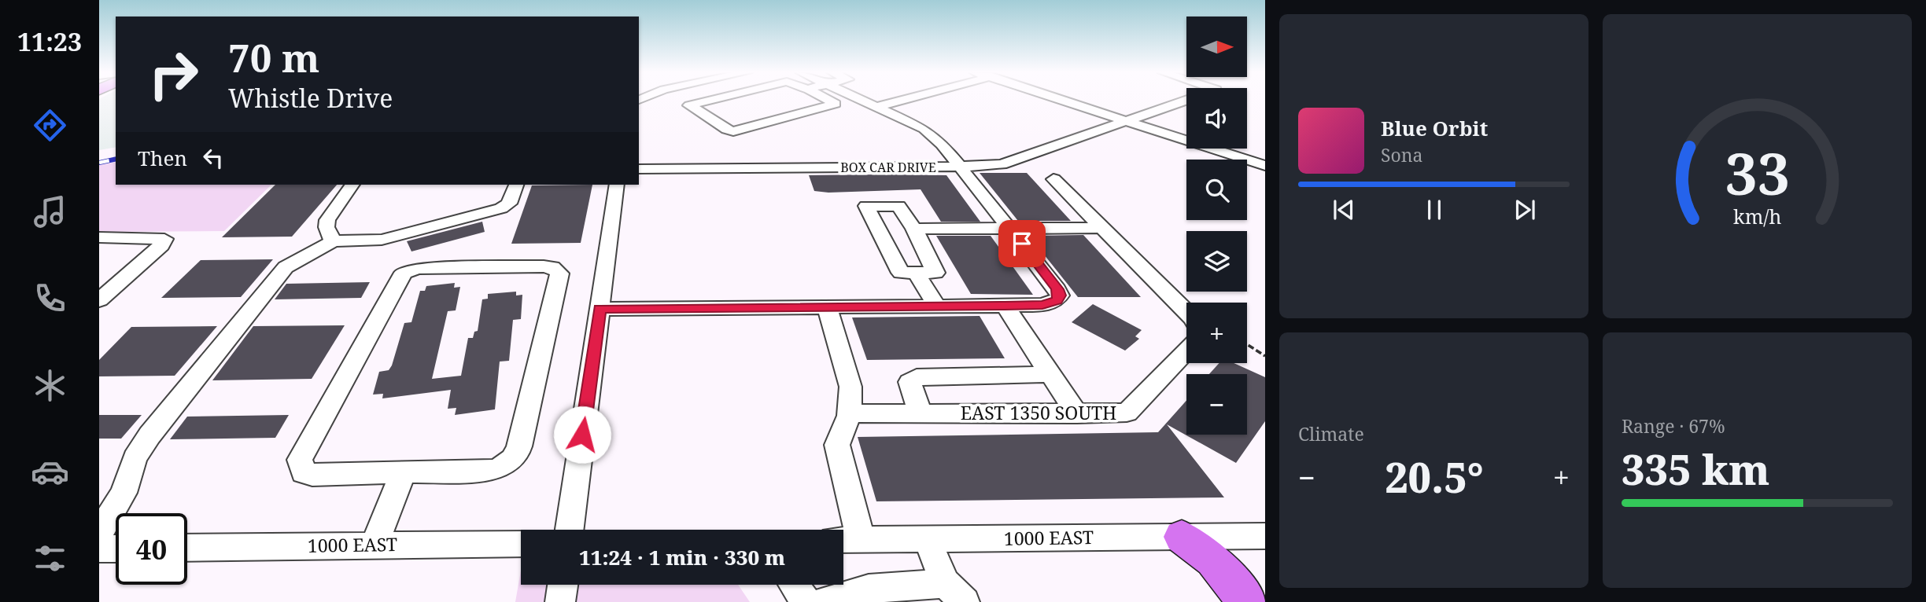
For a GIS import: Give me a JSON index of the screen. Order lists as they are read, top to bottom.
{
  "streets": {
    "street": ["BOX CAR DRIVE", "EAST 1350 SOUTH", "1000 EAST"]
  },
  "north": "right",
  "page": {
    "tabs": "11:23",
    "map_buttons": ["+", "−"],
    "turn": ["70 m", "Whistle Drive"],
    "song": ["Blue Orbit", "Sona"],
    "then": "Then",
    "tile": [
      "Climate",
      ["Range · 67%", "335 km"]
    ],
    "heat": ["−", "20.5°", "+"],
    "limit": "40",
    "trip": "11:24 · 1 min · 330 m",
    "gauge": ["33", "km/h"]
  }
}
